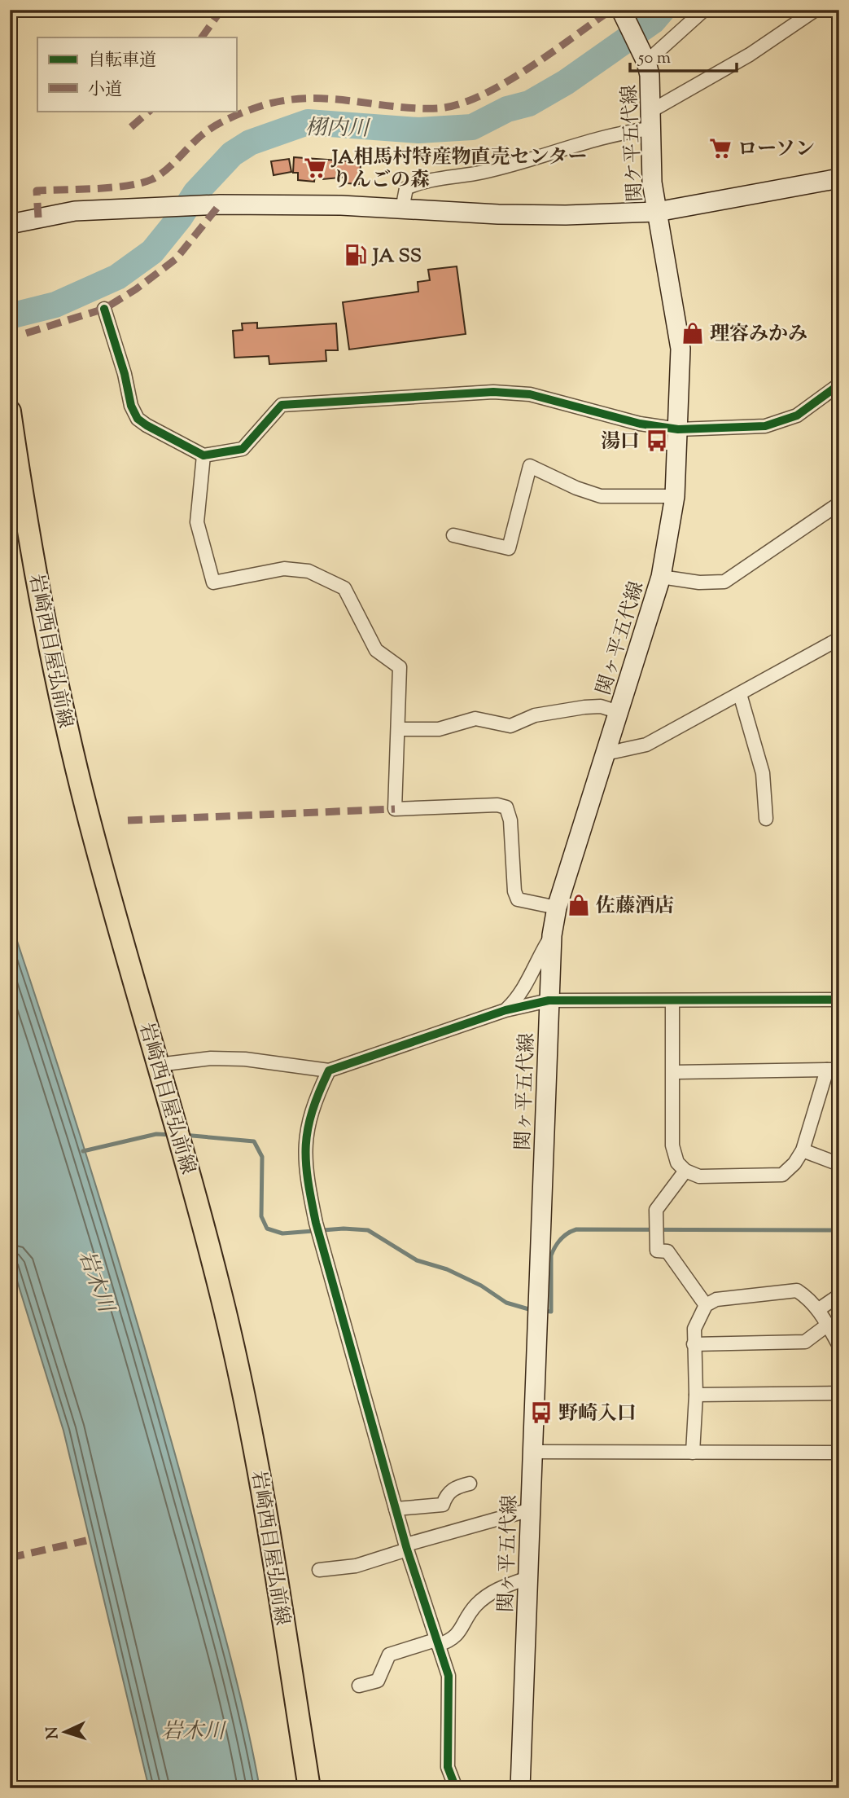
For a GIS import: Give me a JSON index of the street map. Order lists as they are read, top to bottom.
{
  "streets": {
    "main road": ["関ケ平五代線", "関ヶ平五代線", "岩崎西目屋弘前線"]
  },
  "crossings": [
    ["関ケ平五代線", "関ヶ平五代線"]
  ],
  "water": ["栩内川", "岩木川"],
  "places": {
    "supermarket": ["ローソン", "JA相馬村特産物直売センター りんごの森"],
    "fuel station": ["JA SS"],
    "shop": ["理容みかみ", "佐藤酒店"],
    "bus stop": ["湯口", "野崎入口"]
  },
  "legend": ["自転車道", "小道"],
  "scale_bar": "50 m",
  "north": "left"
}
